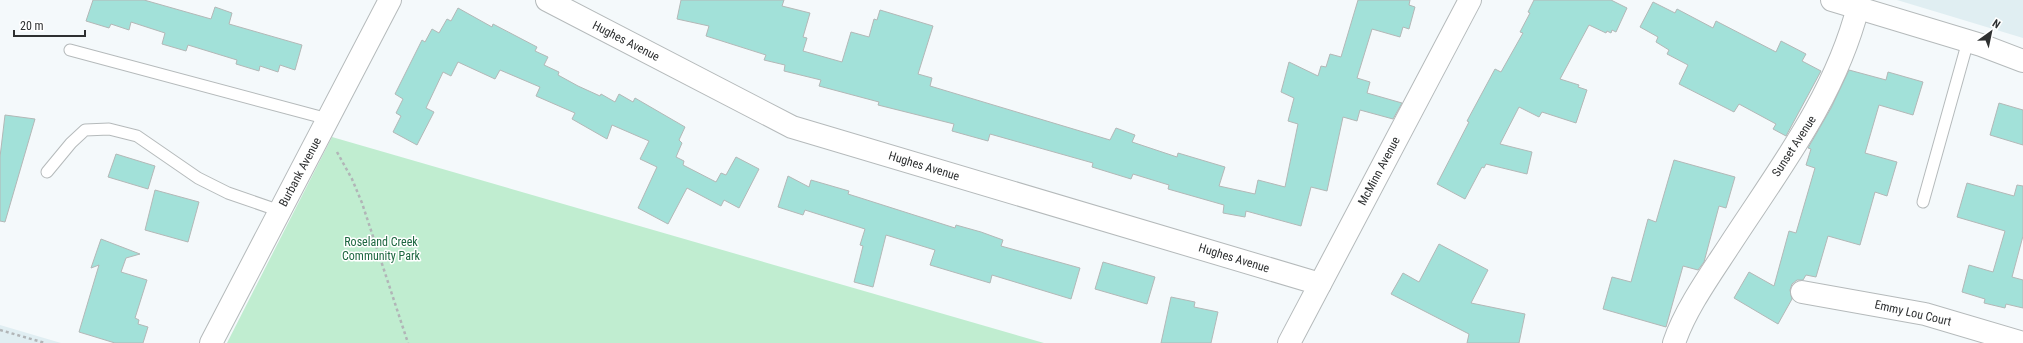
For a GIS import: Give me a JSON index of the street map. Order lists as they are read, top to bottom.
{
  "streets": {
    "street": [
      "Hughes Avenue",
      "Sunset Avenue",
      "McMinn Avenue",
      "Burbank Avenue",
      "Emmy Lou Court"
    ]
  },
  "crossings": [
    ["Hughes Avenue", "McMinn Avenue"]
  ],
  "parks": ["Roseland Creek Community Park"],
  "scale_bar": "20 m",
  "north": "top right"
}
